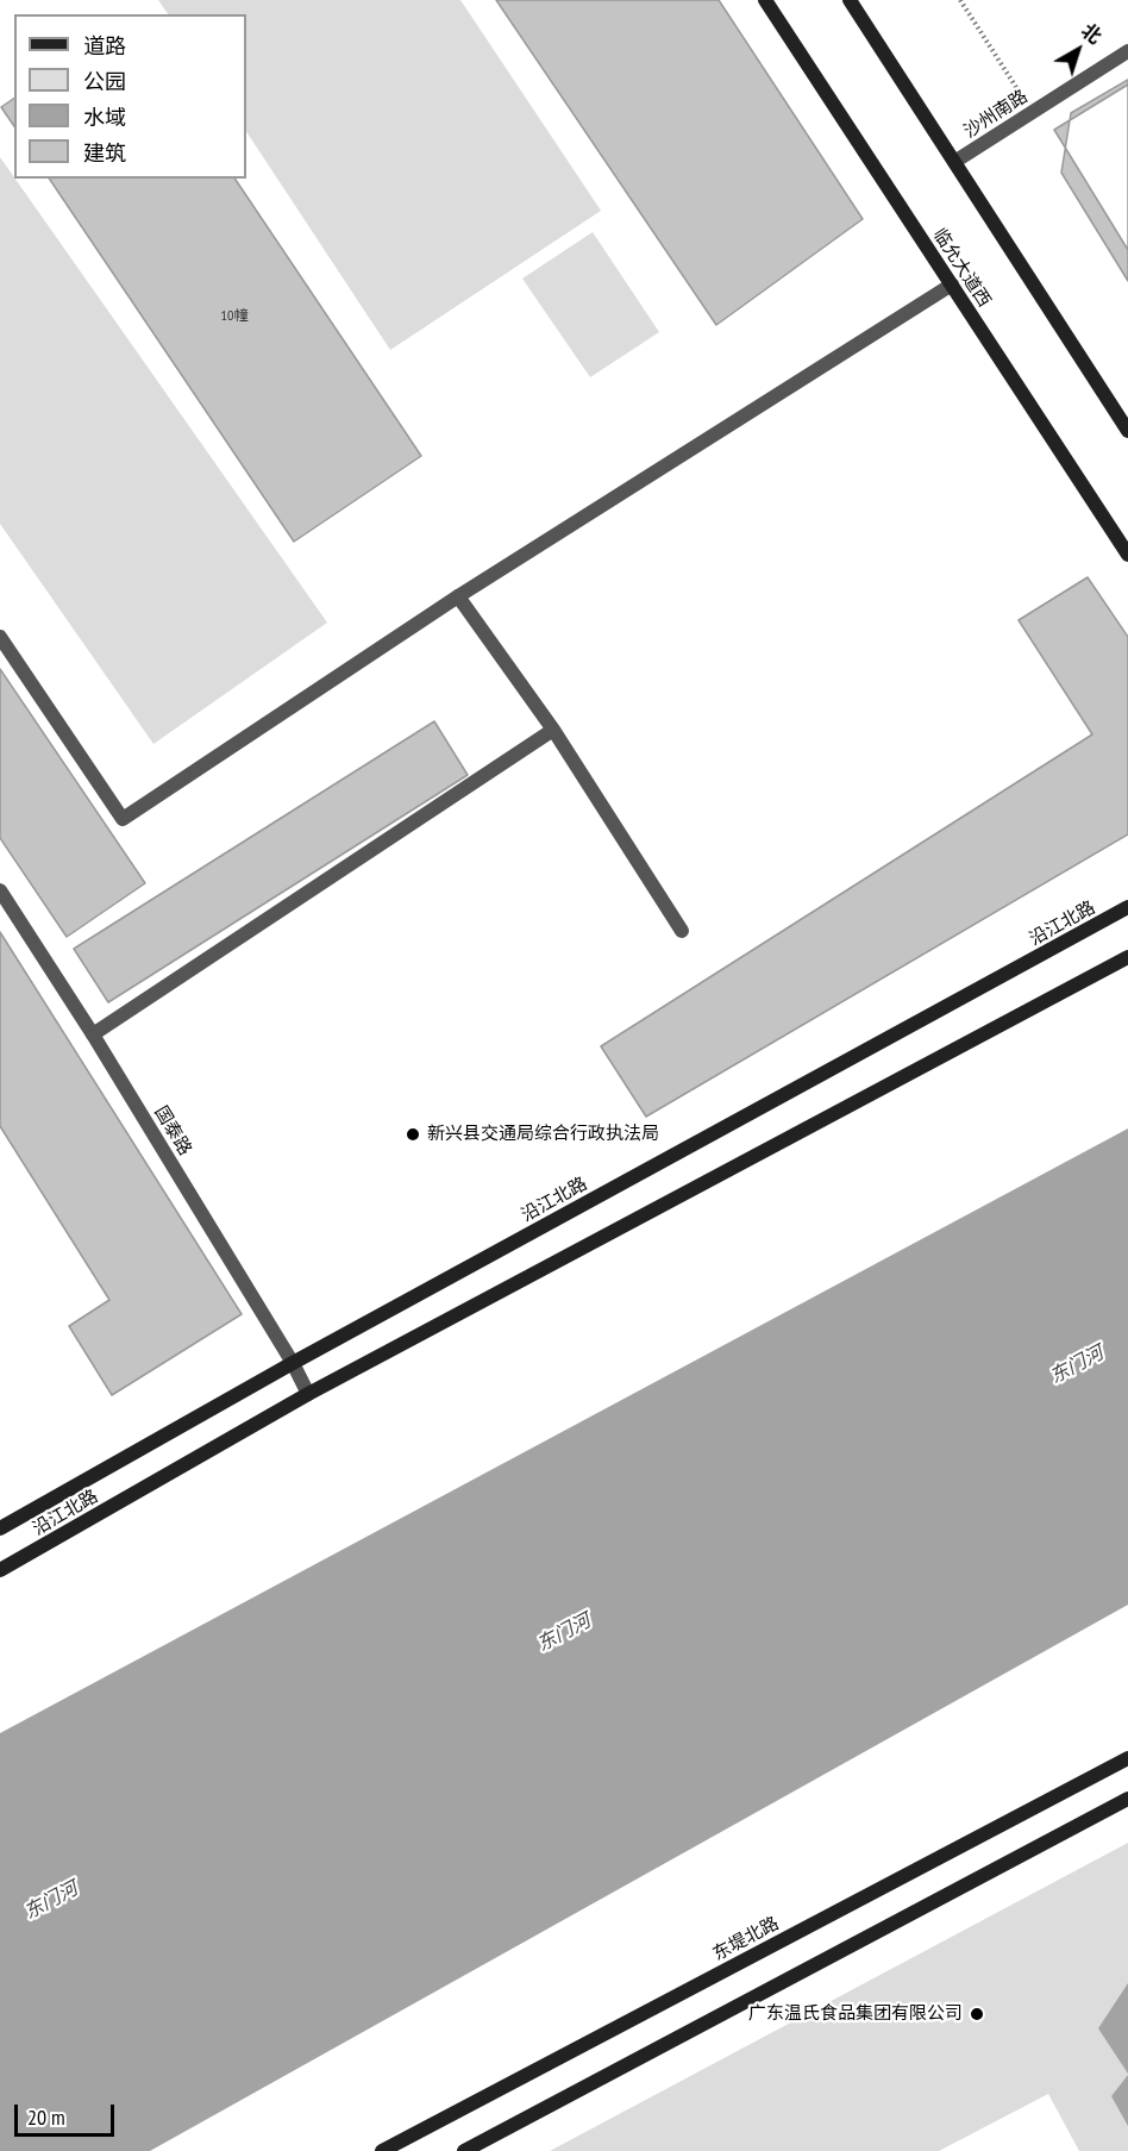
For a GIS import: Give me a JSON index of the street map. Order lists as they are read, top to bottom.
{
  "streets": {
    "main road": ["临允大道西", "沿江北路", "东堤北路"],
    "street": ["沙州南路", "国泰路"]
  },
  "crossings": [
    ["沿江北路", "国泰路"]
  ],
  "water": ["东门河"],
  "places": ["新兴县交通局综合行政执法局", "广东温氏食品集团有限公司"],
  "house_numbers": ["10幢"],
  "legend": [
    "道路",
    "公园",
    "水域",
    "建筑"
  ],
  "scale_bar": "20 m",
  "north": "top right"
}
